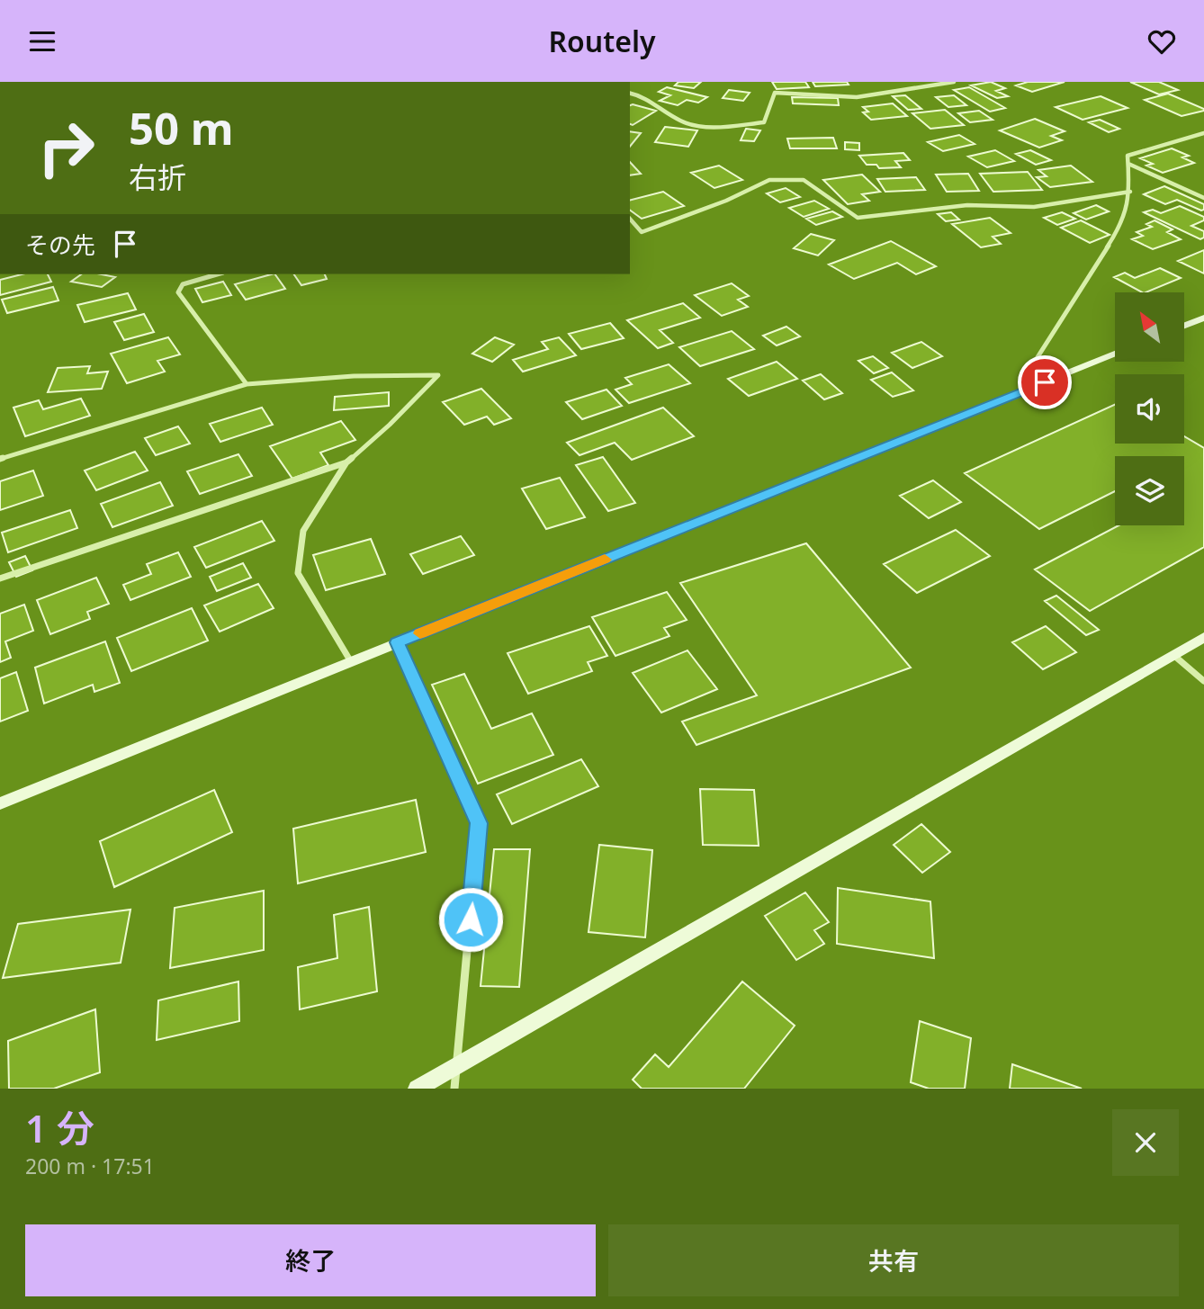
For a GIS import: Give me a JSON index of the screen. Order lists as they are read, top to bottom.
{
  "north": "top left",
  "page": {
    "header": "Routely",
    "turn": ["50 m", "右折"],
    "then": "その先",
    "heading": ["1 分", "200 m · 17:51"],
    "buttons": ["終了", "共有"]
  }
}
